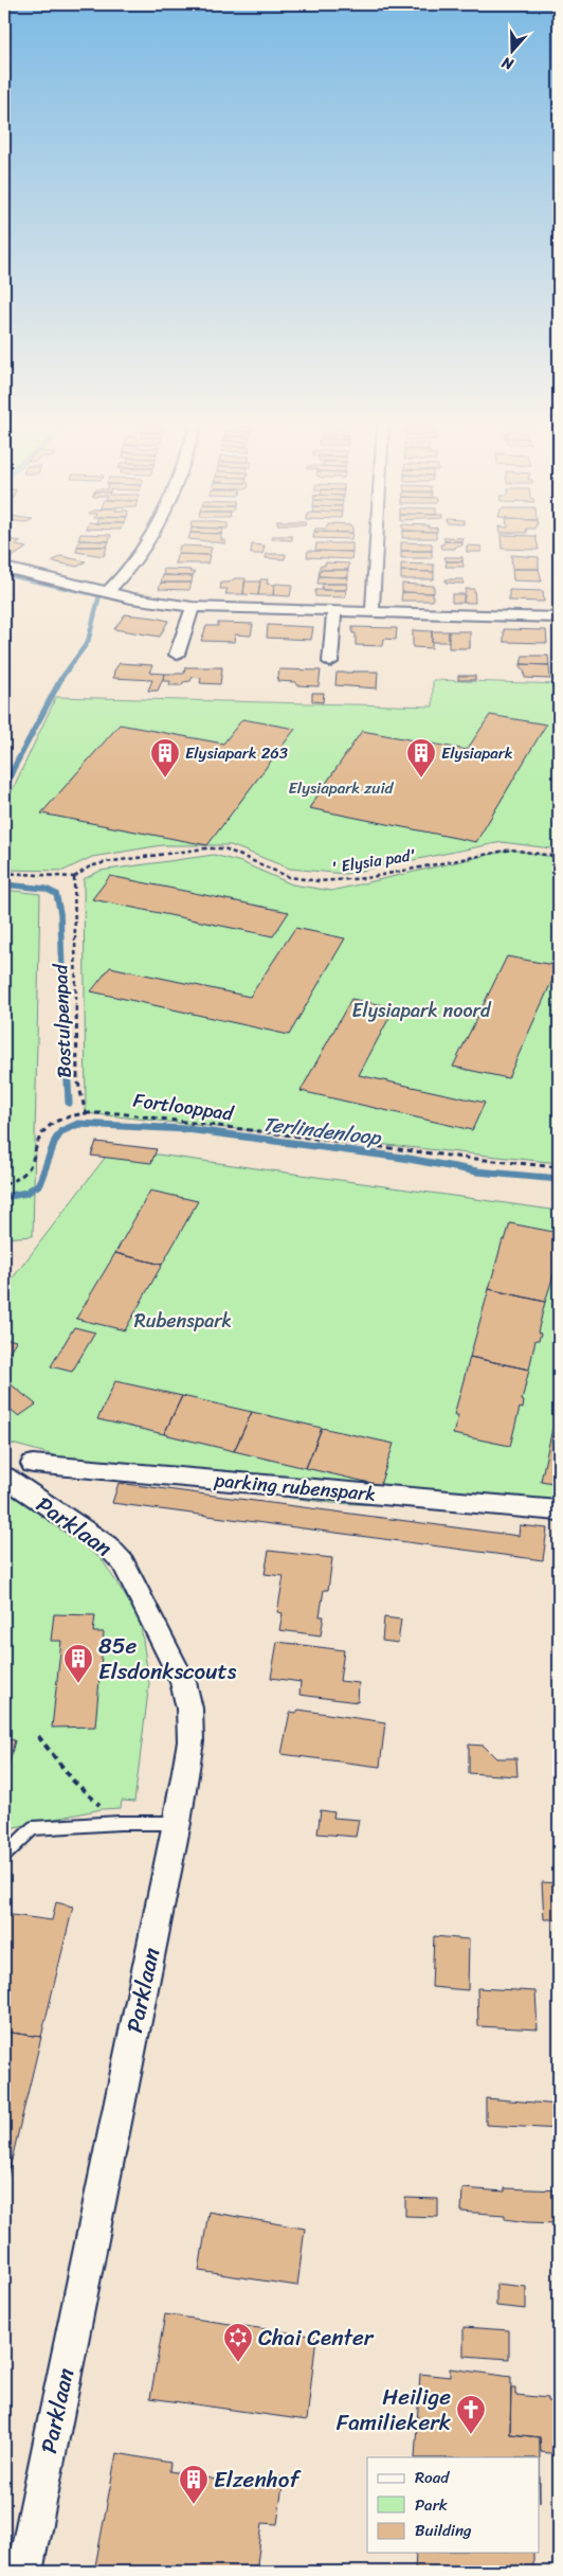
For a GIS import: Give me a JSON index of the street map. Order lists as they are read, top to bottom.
{
  "streets": {
    "street": ["parking rubenspark", "Parklaan"],
    "path": ["' Elysia pad'", "Bostulpenpad", "Fortlooppad"]
  },
  "crossings": [
    ["' Elysia pad'", "Bostulpenpad"],
    ["Bostulpenpad", "Fortlooppad"]
  ],
  "water": ["Terlindenloop"],
  "parks": ["Elysiapark zuid", "Elysiapark noord", "Rubenspark"],
  "places": {
    "building": [
      "Elysiapark 263",
      "Elysiapark",
      "85e Elsdonkscouts",
      "Elzenhof"
    ],
    "synagogue": ["Chai Center"],
    "church": ["Heilige Familiekerk"]
  },
  "legend": ["Road", "Park", "Building"],
  "north": "bottom"
}
